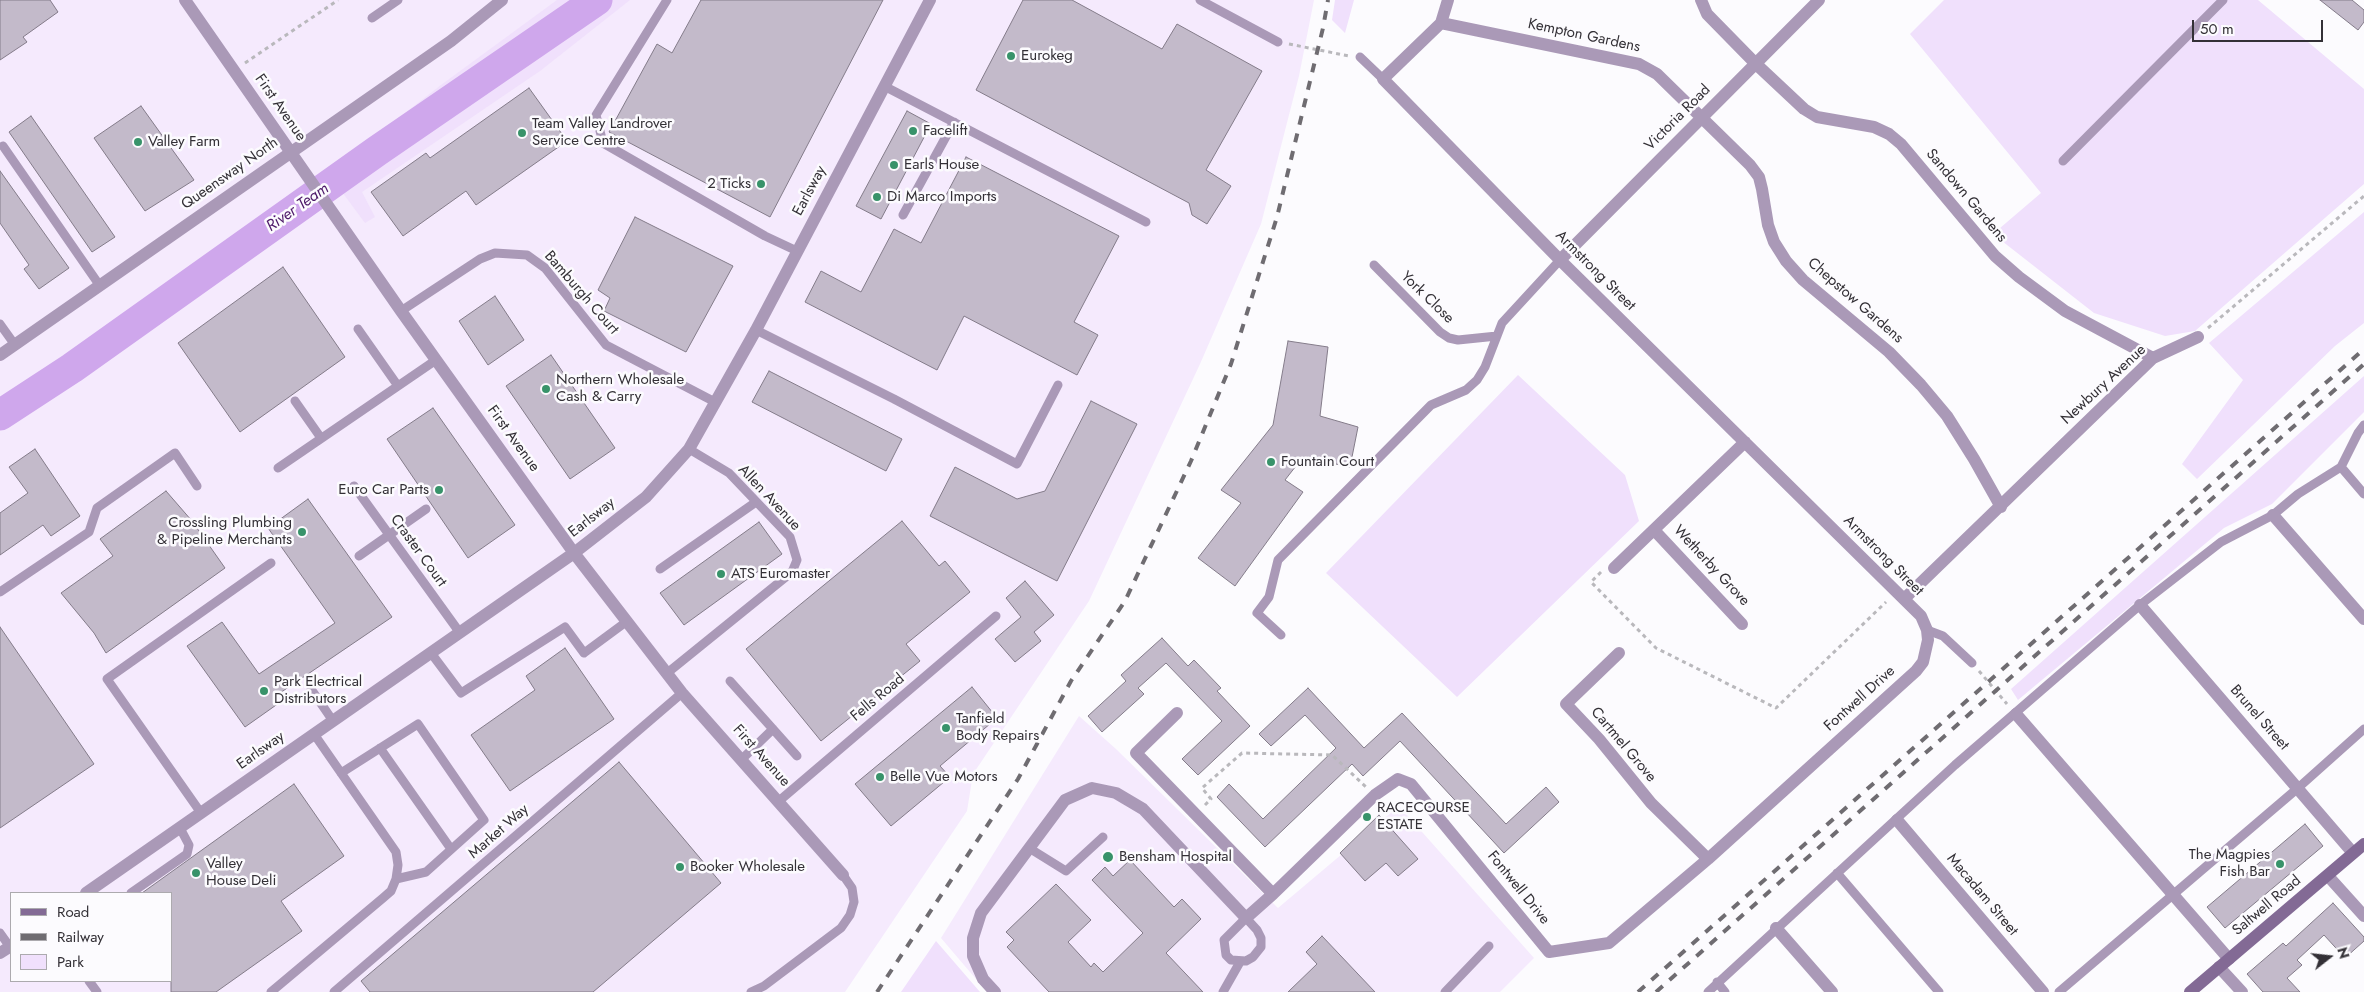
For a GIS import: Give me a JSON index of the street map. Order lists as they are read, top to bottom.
{
  "streets": {
    "street": [
      "Kempton Gardens",
      "First Avenue",
      "Victoria Road",
      "Queensway North",
      "Earlsway",
      "Sandown Gardens",
      "Armstrong Street",
      "Chepstow Gardens",
      "Newbury Avenue",
      "Wetherby Grove",
      "Fontwell Drive",
      "Brunel Street",
      "Cartmel Grove",
      "Macadam Street",
      "Saltwell Road"
    ],
    "lane": [
      "Bamburgh Court",
      "York Close",
      "Allen Avenue",
      "Craster Court",
      "Fells Road",
      "Market Way"
    ]
  },
  "crossings": [
    ["Kempton Gardens", "Victoria Road"],
    ["Kempton Gardens", "Chepstow Gardens"],
    ["First Avenue", "Queensway North"],
    ["First Avenue", "Earlsway"],
    ["First Avenue", "Bamburgh Court"],
    ["First Avenue", "Allen Avenue"],
    ["First Avenue", "Fells Road"],
    ["First Avenue", "Market Way"],
    ["Victoria Road", "Sandown Gardens"],
    ["Victoria Road", "Armstrong Street"],
    ["Victoria Road", "Chepstow Gardens"],
    ["Earlsway", "Bamburgh Court"],
    ["Earlsway", "Allen Avenue"],
    ["Earlsway", "Craster Court"],
    ["Sandown Gardens", "Newbury Avenue"],
    ["Armstrong Street", "Newbury Avenue"],
    ["Armstrong Street", "Wetherby Grove"],
    ["Armstrong Street", "Fontwell Drive"],
    ["Chepstow Gardens", "Newbury Avenue"],
    ["Fontwell Drive", "Cartmel Grove"],
    ["Brunel Street", "Saltwell Road"]
  ],
  "water": ["River Team"],
  "places": [
    "Eurokeg",
    "Facelift",
    "Team Valley Landrover Service Centre",
    "Valley Farm",
    "Earls House",
    "2 Ticks",
    "Di Marco Imports",
    "Northern Wholesale Cash & Carry",
    "Fountain Court",
    "Euro Car Parts",
    "Crossling Plumbing & Pipeline Merchants",
    "ATS Euromaster",
    "Park Electrical Distributors",
    "Tanfield Body Repairs",
    "Belle Vue Motors",
    "RACECOURSE ESTATE",
    "Bensham Hospital",
    "The Magpies Fish Bar",
    "Booker Wholesale",
    "Valley House Deli"
  ],
  "legend": ["Road", "Railway", "Park"],
  "scale_bar": "50 m",
  "north": "right"
}
